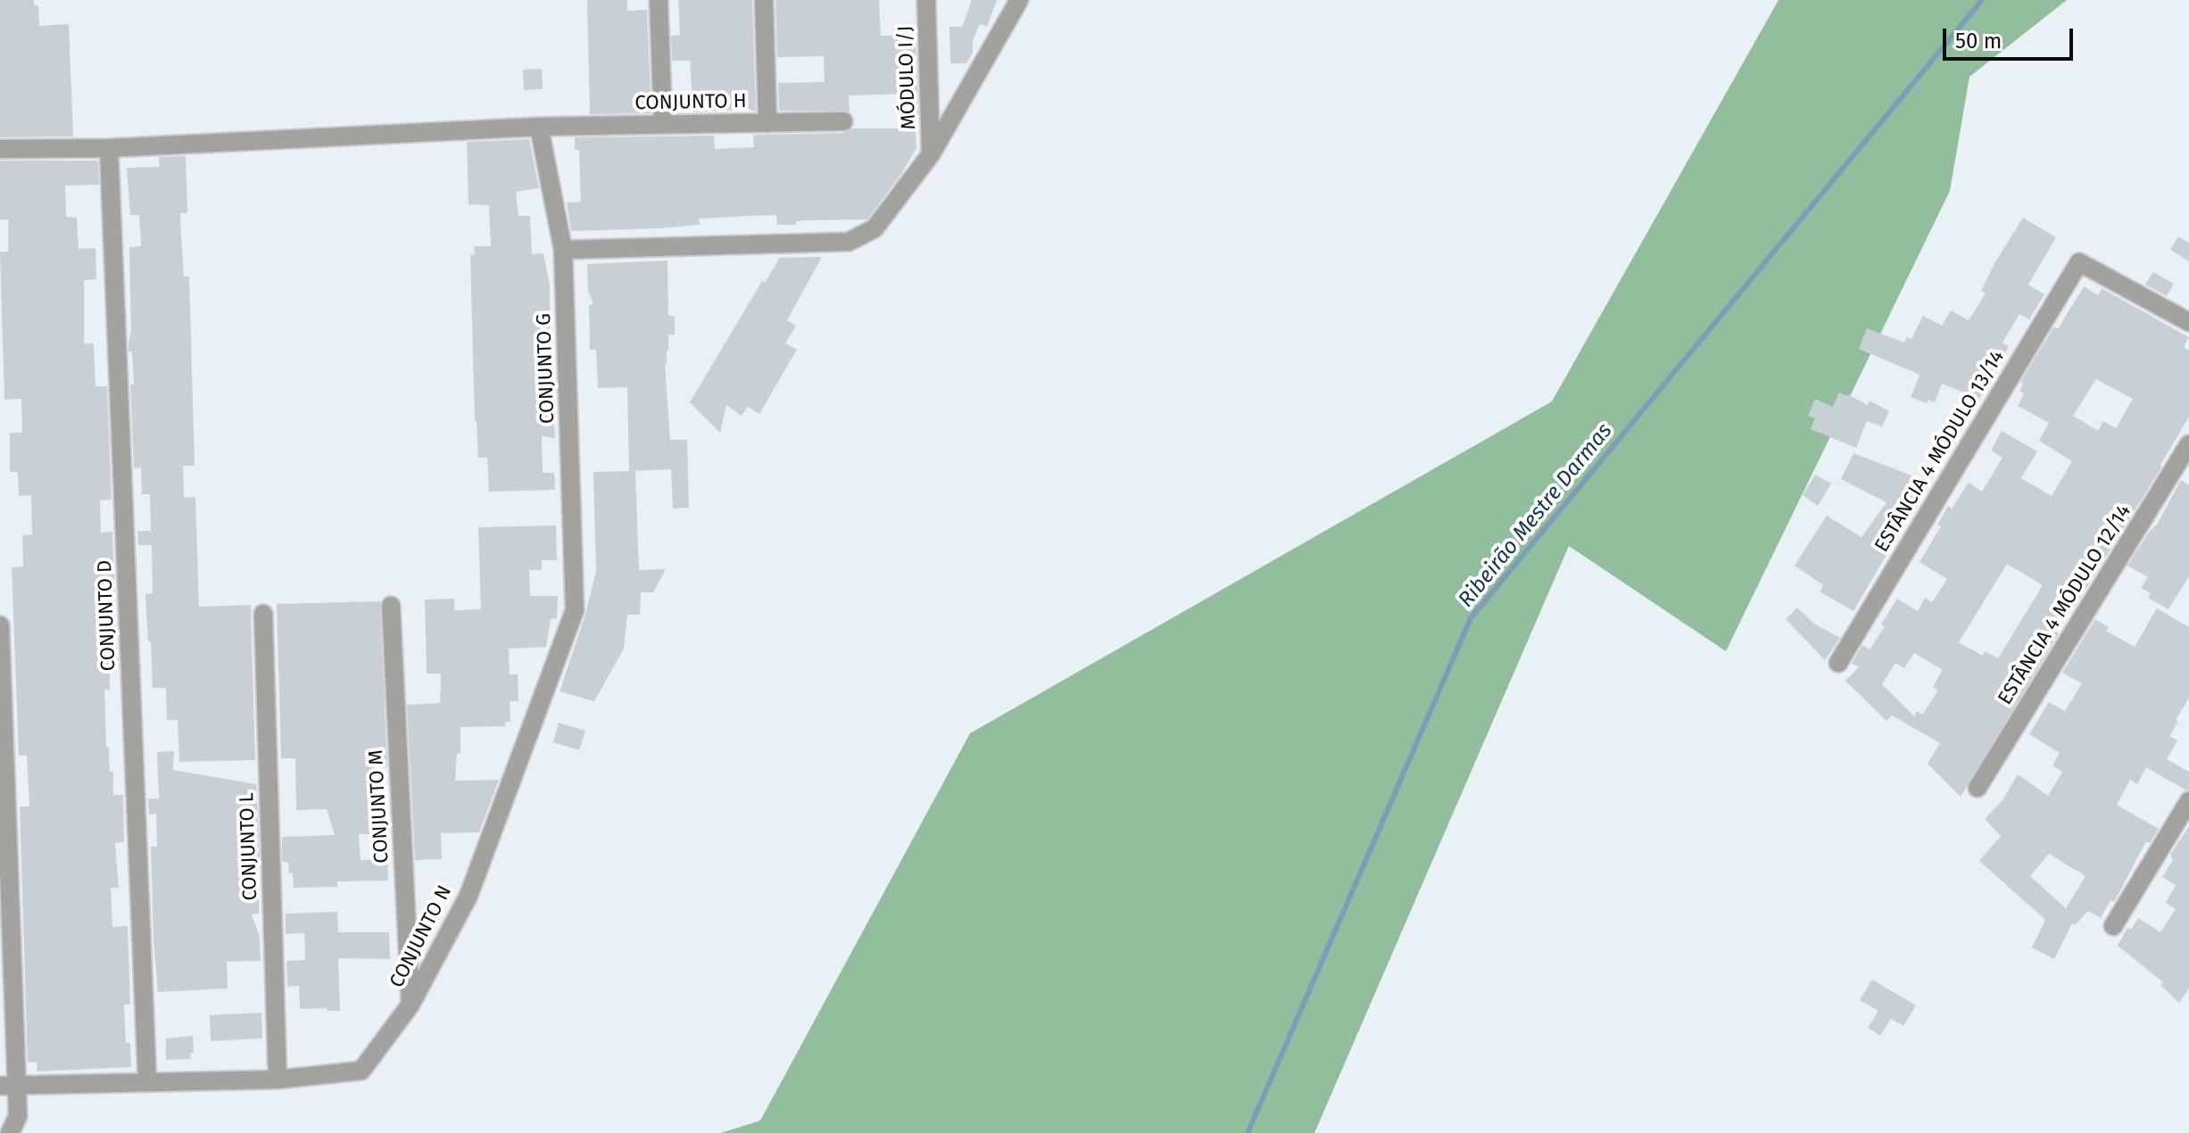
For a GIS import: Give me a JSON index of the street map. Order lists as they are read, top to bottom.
{
  "streets": {
    "street": [
      "MÓDULO I/J",
      "CONJUNTO H",
      "CONJUNTO G",
      "ESTÂNCIA 4 MÓDULO 13/14",
      "ESTÂNCIA 4 MÓDULO 12/14",
      "CONJUNTO D",
      "CONJUNTO M",
      "CONJUNTO L",
      "CONJUNTO N"
    ]
  },
  "crossings": [
    ["CONJUNTO H", "CONJUNTO G"],
    ["CONJUNTO H", "CONJUNTO D"],
    ["CONJUNTO G", "CONJUNTO N"],
    ["CONJUNTO D", "CONJUNTO N"],
    ["CONJUNTO M", "CONJUNTO N"],
    ["CONJUNTO L", "CONJUNTO N"]
  ],
  "water": ["Ribeirão Mestre Darmas"],
  "scale_bar": "50 m"
}
